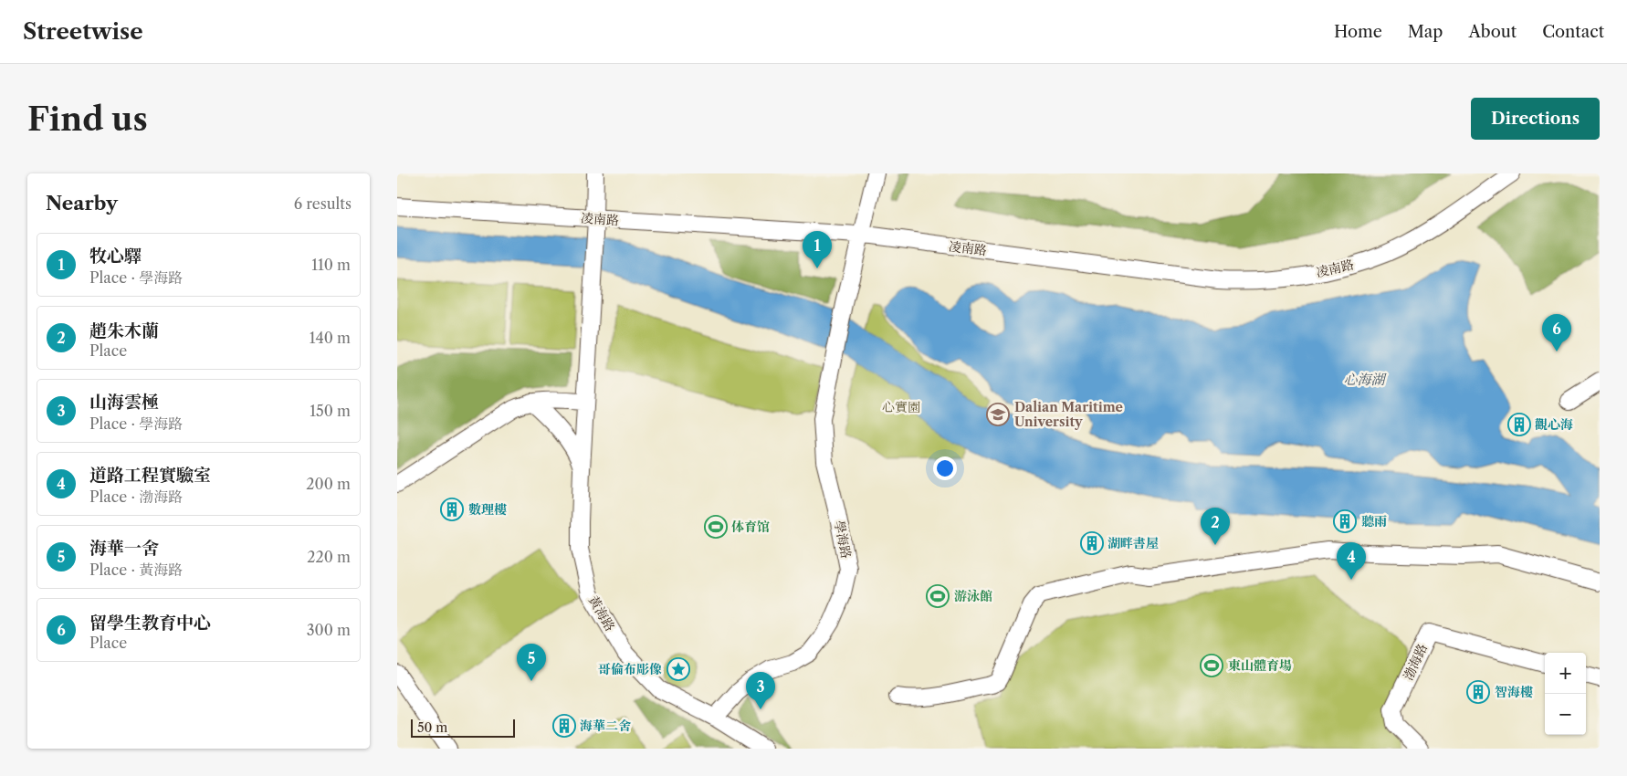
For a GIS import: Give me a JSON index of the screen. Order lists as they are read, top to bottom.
{
  "streets": {
    "street": [
      "凌南路",
      "學海路",
      "黃海路",
      "渤海路"
    ]
  },
  "crossings": [
    ["凌南路", "學海路"],
    ["凌南路", "黃海路"],
    ["學海路", "黃海路"]
  ],
  "water": ["心海湖"],
  "parks": ["心實園"],
  "places": {
    "school or university": ["Dalian Maritime University"],
    "building": [
      "觀心海",
      "數理樓",
      "聽雨",
      "湖畔書屋",
      "智海樓",
      "海華二舍"
    ],
    "sports": ["体育馆", "游泳館", "東山體育場"],
    "place": ["哥倫布彫像"]
  },
  "scale_bar": "50 m",
  "page": {
    "header": "Streetwise",
    "nav": [
      "Home",
      "Map",
      "About",
      "Contact"
    ],
    "buttons": "Directions",
    "title": "Find us",
    "heading": ["Nearby", "6 results"],
    "pins": [
      "1",
      "6",
      "2",
      "4",
      "5",
      "3"
    ],
    "list": [
      {
        "mark": "1",
        "name": "牧心驛",
        "note": "Place · 學海路",
        "value": "110 m"
      },
      {
        "mark": "2",
        "name": "趙朱木蘭",
        "note": "Place",
        "value": "140 m"
      },
      {
        "mark": "3",
        "name": "山海雲極",
        "note": "Place · 學海路",
        "value": "150 m"
      },
      {
        "mark": "4",
        "name": "道路工程實驗室",
        "note": "Place · 渤海路",
        "value": "200 m"
      },
      {
        "mark": "5",
        "name": "海華一舍",
        "note": "Place · 黃海路",
        "value": "220 m"
      },
      {
        "mark": "6",
        "name": "留學生教育中心",
        "note": "Place",
        "value": "300 m"
      }
    ],
    "map_buttons": ["+", "−"],
    "scale": "50 m"
  }
}
